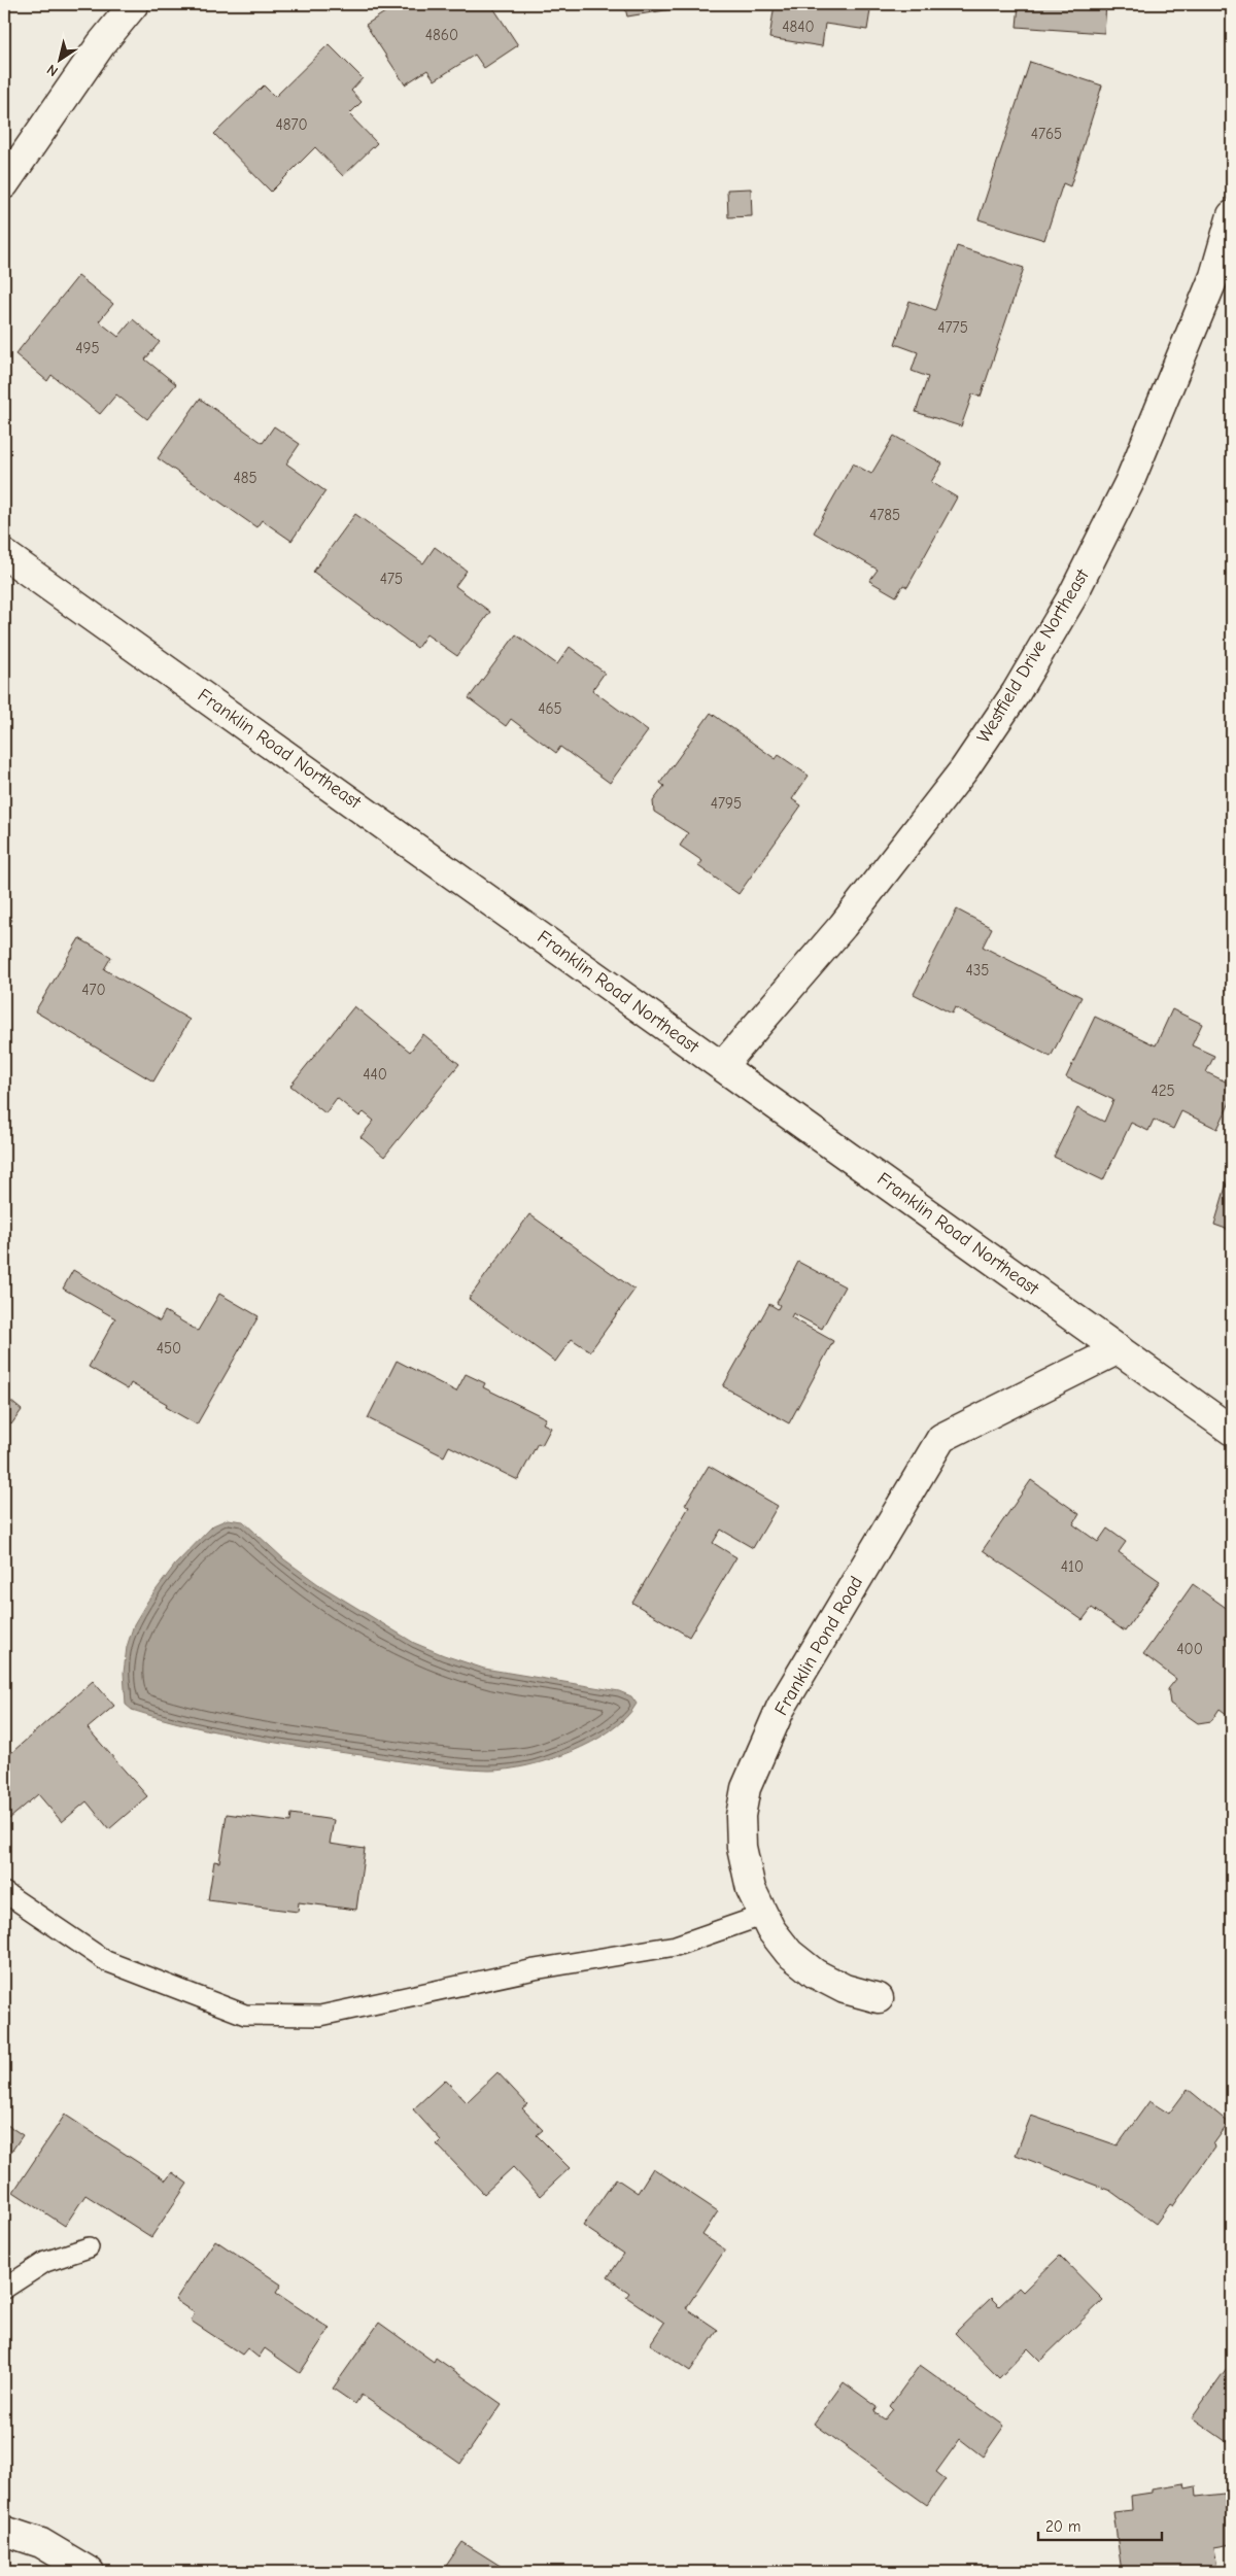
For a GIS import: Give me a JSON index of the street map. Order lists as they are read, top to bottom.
{
  "streets": {
    "street": ["Westfield Drive Northeast", "Franklin Road Northeast", "Franklin Pond Road"]
  },
  "crossings": [
    ["Westfield Drive Northeast", "Franklin Road Northeast"],
    ["Franklin Road Northeast", "Franklin Pond Road"]
  ],
  "house_numbers": [
    "4840",
    "4860",
    "4870",
    "4765",
    "4775",
    "495",
    "485",
    "4785",
    "475",
    "465",
    "4795",
    "435",
    "470",
    "440",
    "425",
    "450",
    "410",
    "400"
  ],
  "scale_bar": "20 m",
  "north": "bottom left"
}
